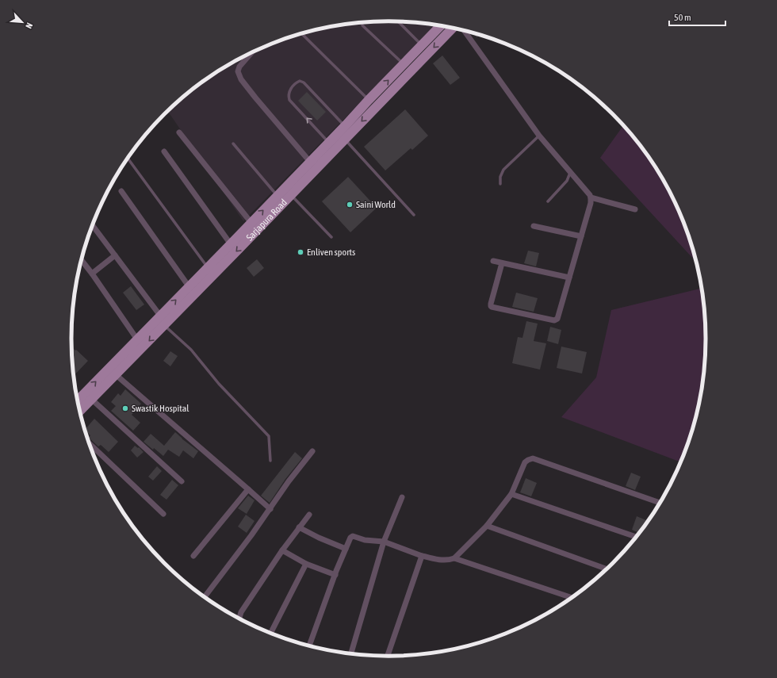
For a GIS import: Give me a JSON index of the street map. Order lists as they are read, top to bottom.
{
  "streets": {
    "main road": ["Sarjapura Road"]
  },
  "places": ["Saini World", "Enliven sports", "Swastik Hospital"],
  "scale_bar": "50 m",
  "north": "bottom right"
}
